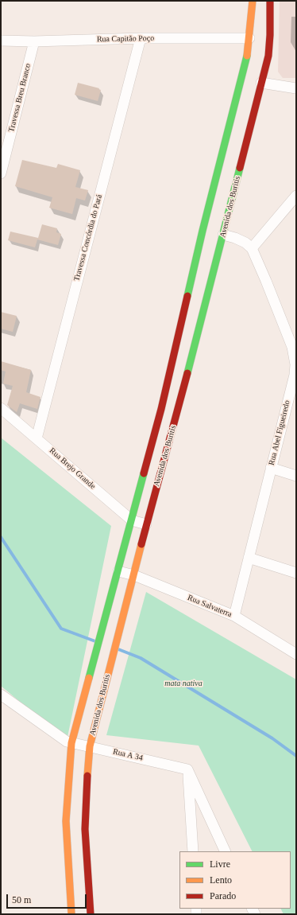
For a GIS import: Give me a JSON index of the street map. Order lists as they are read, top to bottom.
{
  "streets": {
    "main road": ["Avenida dos Buritis"],
    "street": [
      "Rua Capitão Poço",
      "Travessa Breu Branco",
      "Travessa Concórdia do Pará",
      "Rua Abel Figueiredo",
      "Rua Brejo Grande",
      "Rua Salvaterra",
      "Rua A 34"
    ]
  },
  "crossings": [
    ["Rua Capitão Poço", "Travessa Breu Branco"],
    ["Rua Capitão Poço", "Avenida dos Buritis"],
    ["Rua Capitão Poço", "Travessa Concórdia do Pará"],
    ["Avenida dos Buritis", "Rua Brejo Grande"],
    ["Avenida dos Buritis", "Rua Salvaterra"],
    ["Avenida dos Buritis", "Rua A 34"],
    ["Travessa Concórdia do Pará", "Rua Brejo Grande"],
    ["Rua Abel Figueiredo", "Rua Salvaterra"]
  ],
  "parks": ["mata nativa"],
  "legend": ["Livre", "Lento", "Parado"],
  "scale_bar": "50 m"
}
